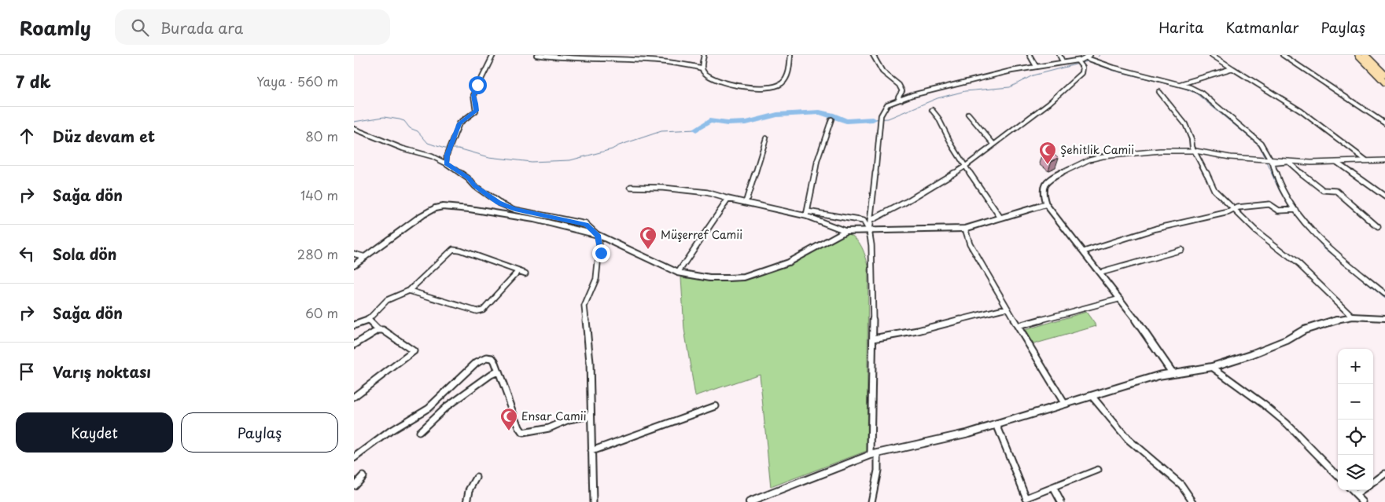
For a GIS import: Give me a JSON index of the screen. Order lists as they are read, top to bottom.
{
  "places": {
    "mosque": ["Şehitlik Camii", "Müşerref Camii", "Ensar Camii"]
  },
  "page": {
    "header": "Roamly",
    "search": "Burada ara",
    "nav": ["Harita", "Katmanlar", "Paylaş"],
    "heading": ["7 dk", "Yaya · 560 m"],
    "list": [
      ["Düz devam et", "80 m"],
      ["Sağa dön", "140 m"],
      ["Sola dön", "280 m"],
      ["Sağa dön", "60 m"],
      "Varış noktası"
    ],
    "map_buttons": ["+", "−"],
    "buttons": ["Kaydet", "Paylaş"]
  }
}
